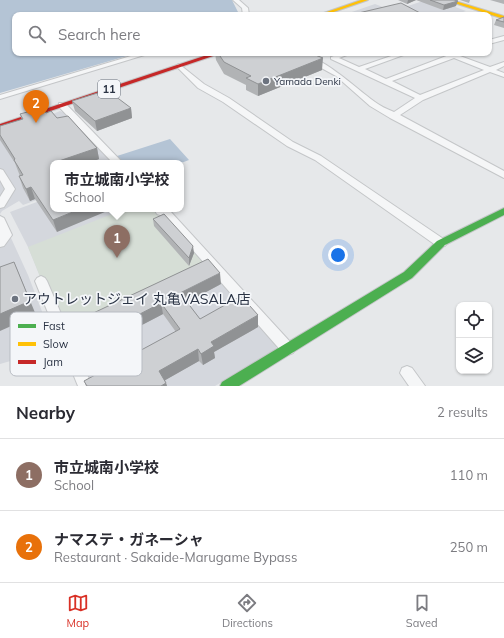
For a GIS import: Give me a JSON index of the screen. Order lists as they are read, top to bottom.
{
  "streets": {
    "main road": ["11"]
  },
  "places": ["Yamada Denki", "アウトレットジェイ 丸亀VASALA店"],
  "legend": ["Fast", "Slow", "Jam"],
  "page": {
    "search": "Search here",
    "pins": ["2", "1"],
    "popup": ["市立城南小学校", "School"],
    "heading": ["Nearby", "2 results"],
    "list": [
      {
        "mark": "1",
        "name": "市立城南小学校",
        "note": "School",
        "value": "110 m"
      },
      {
        "mark": "2",
        "name": "ナマステ・ガネーシャ",
        "note": "Restaurant · Sakaide-Marugame Bypass",
        "value": "250 m"
      }
    ],
    "nav": ["Map", "Directions", "Saved"]
  }
}
